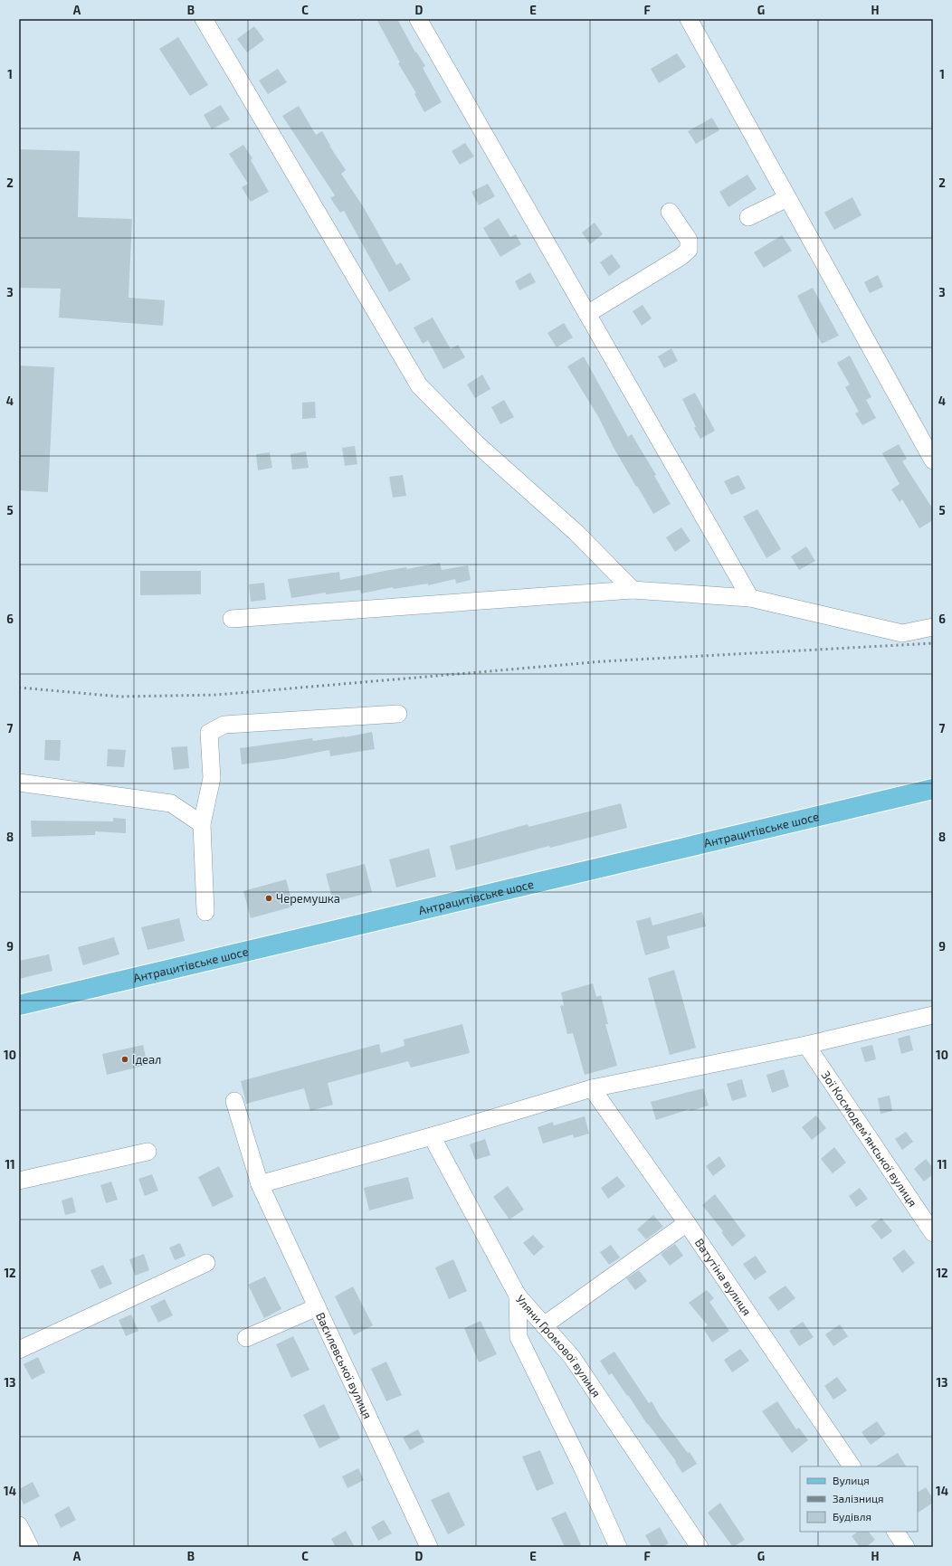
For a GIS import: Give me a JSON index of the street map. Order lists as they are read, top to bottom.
{
  "streets": {
    "main road": ["Антрацитівське шосе"],
    "street": [
      "Зої Космодем’янської вулиця",
      "Ватутіна вулиця",
      "Уляни Громової вулиця",
      "Василевської вулиця"
    ]
  },
  "places": ["Черемушка", "Ідеал"],
  "legend": ["Вулиця", "Залізниця", "Будівля"],
  "grid": {
    "columns": [
      "A",
      "B",
      "C",
      "D",
      "E",
      "F",
      "G",
      "H"
    ],
    "rows": [
      "1",
      "2",
      "3",
      "4",
      "5",
      "6",
      "7",
      "8",
      "9",
      "10",
      "11",
      "12",
      "13",
      "14"
    ]
  }
}
